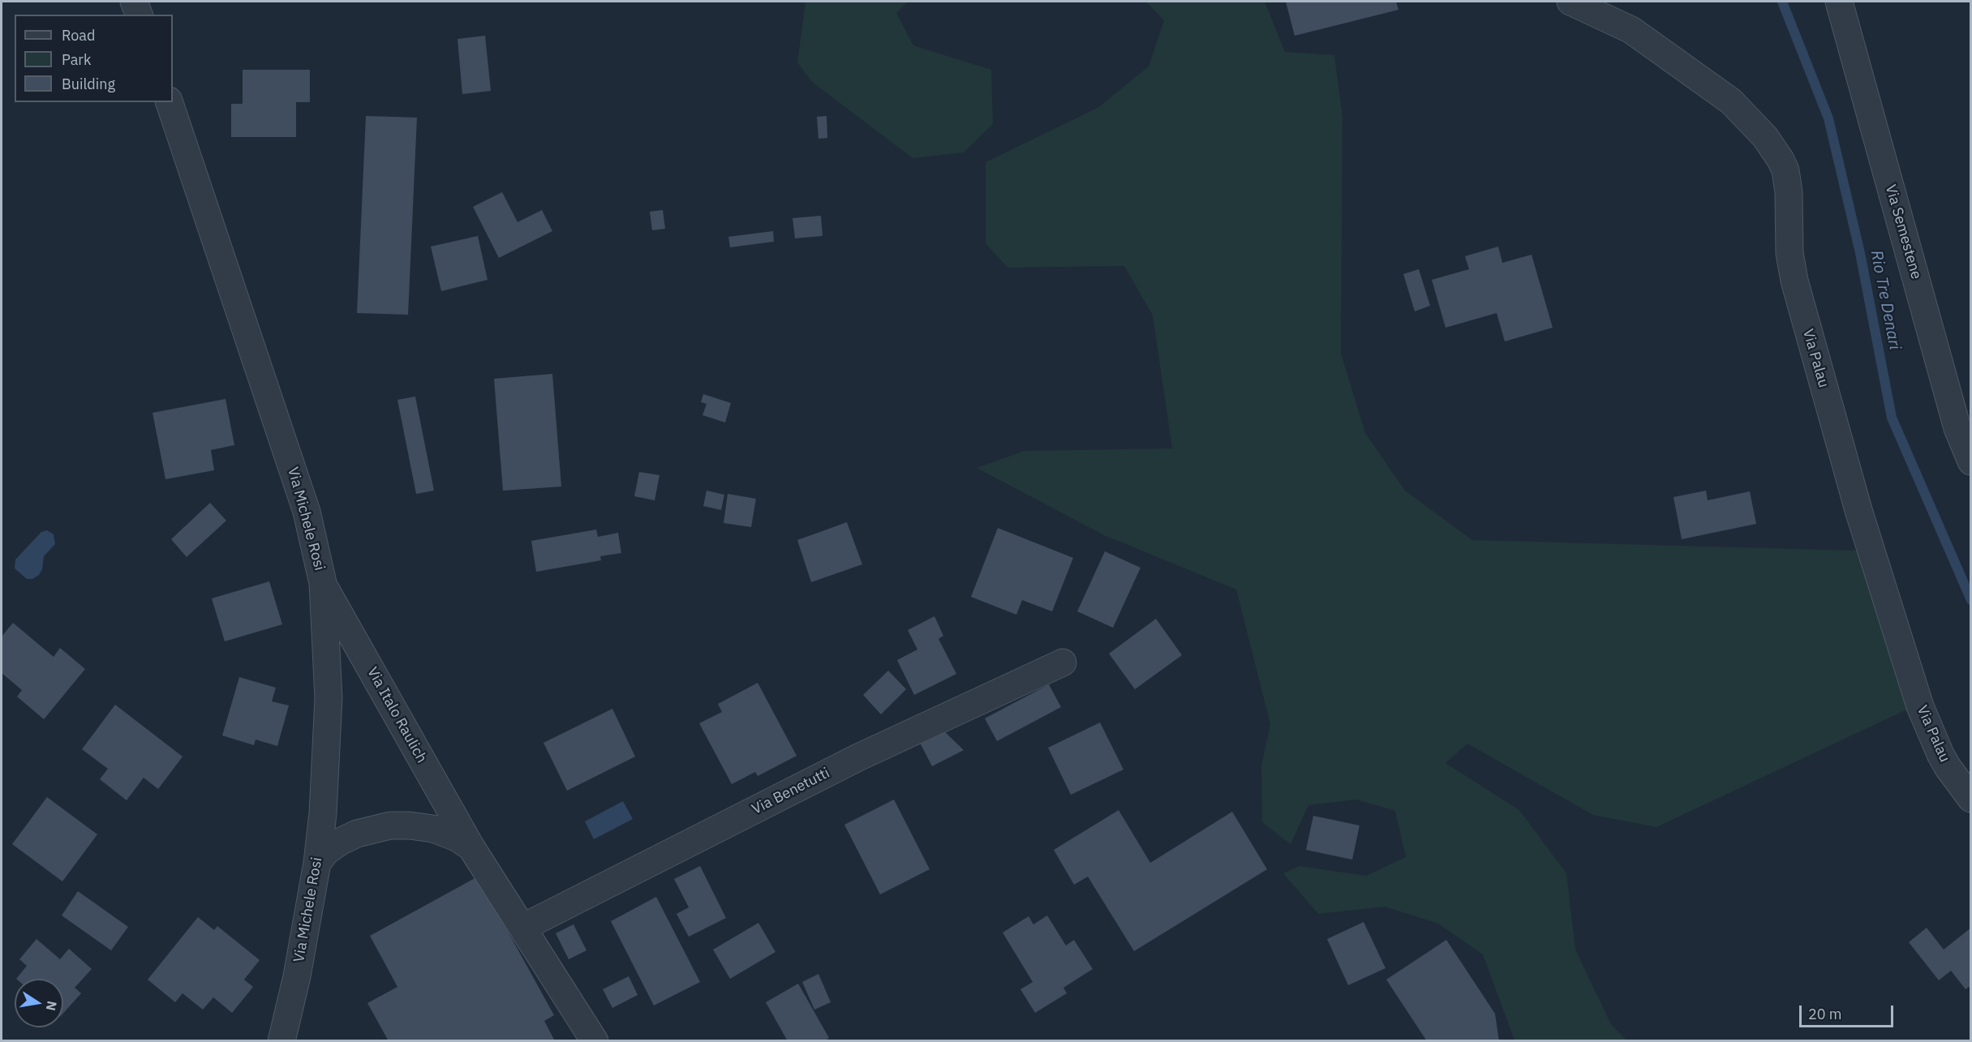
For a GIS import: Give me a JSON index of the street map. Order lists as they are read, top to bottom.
{
  "streets": {
    "street": [
      "Via Semestene",
      "Via Palau",
      "Via Michele Rosi",
      "Via Italo Raulich",
      "Via Benetutti"
    ]
  },
  "crossings": [
    ["Via Michele Rosi", "Via Italo Raulich"],
    ["Via Italo Raulich", "Via Benetutti"]
  ],
  "water": ["Rio Tre Denari"],
  "legend": ["Road", "Park", "Building"],
  "scale_bar": "20 m",
  "north": "right"
}
